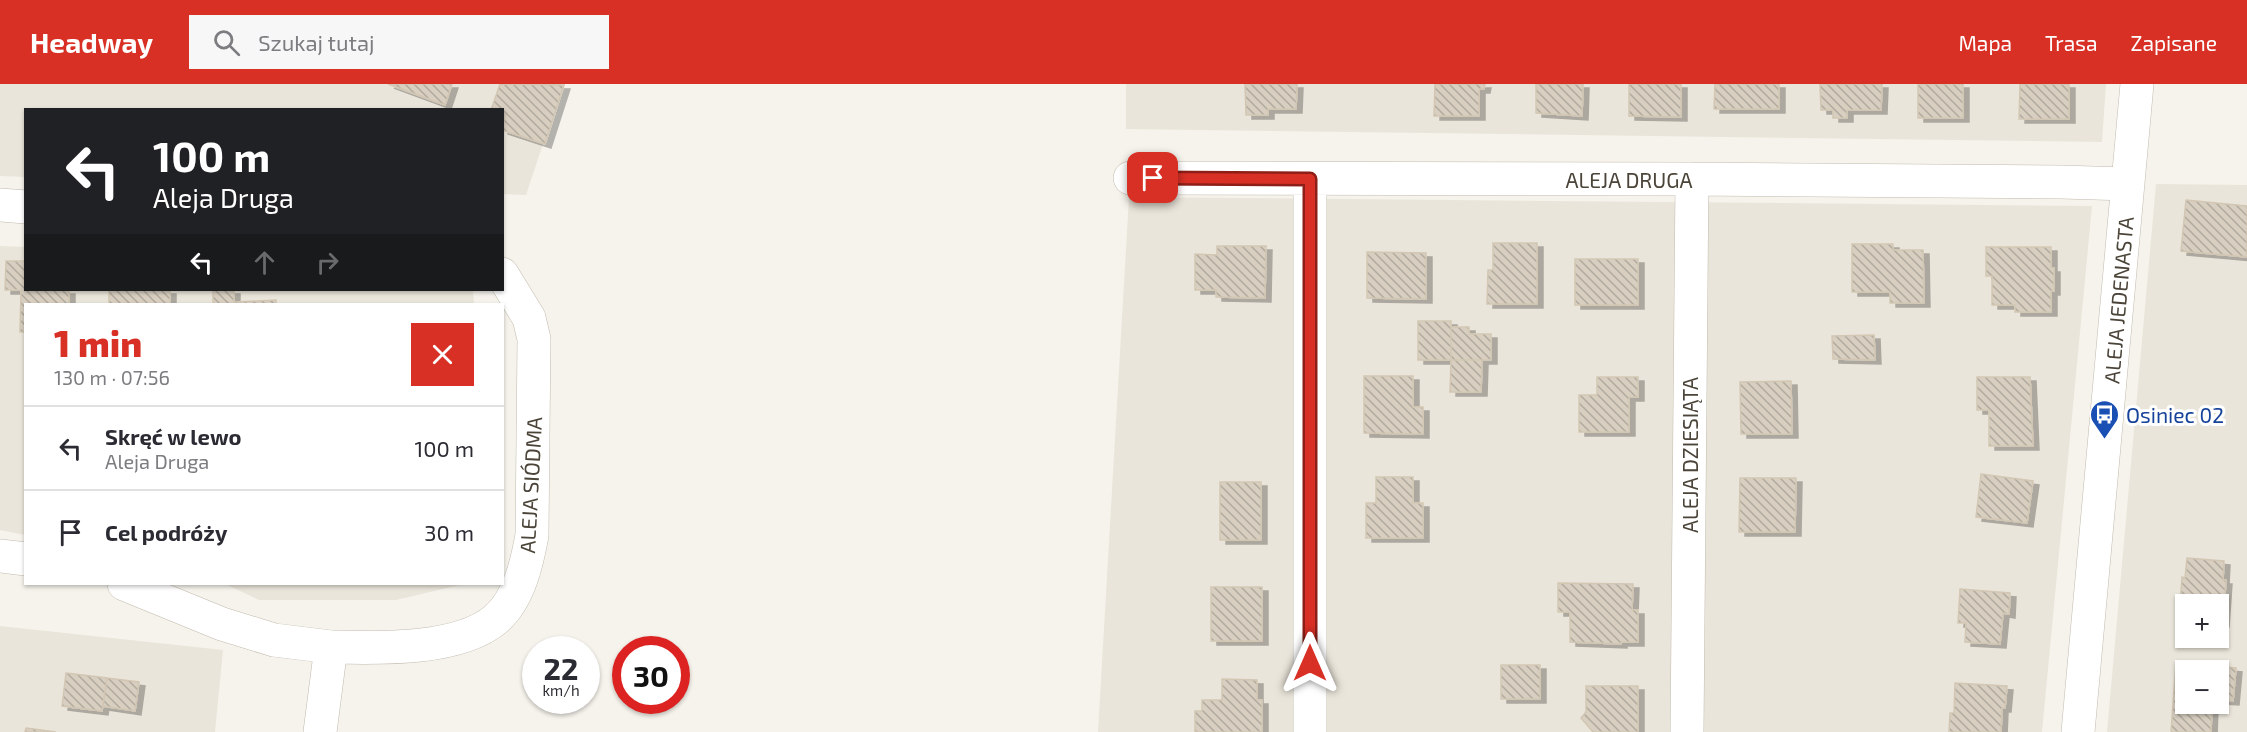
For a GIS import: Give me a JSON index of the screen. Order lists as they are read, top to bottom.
{
  "streets": {
    "street": [
      "ALEJA DRUGA",
      "ALEJA JEDENASTA",
      "ALEJA DZIESIĄTA",
      "ALEJA SIÓDMA"
    ]
  },
  "crossings": [
    ["ALEJA DRUGA", "ALEJA JEDENASTA"],
    ["ALEJA DRUGA", "ALEJA DZIESIĄTA"]
  ],
  "places": {
    "bus stop": ["Osiniec 02"]
  },
  "page": {
    "header": "Headway",
    "search": "Szukaj tutaj",
    "nav": ["Mapa", "Trasa", "Zapisane"],
    "turn": ["100 m", "Aleja Druga"],
    "heading": ["1 min", "130 m · 07:56"],
    "list": [
      {
        "name": "Skręć w lewo",
        "note": "Aleja Druga",
        "value": "100 m"
      },
      {
        "name": "Cel podróży",
        "value": "30 m"
      }
    ],
    "map_buttons": ["+", "−"],
    "speed": "22 km/h",
    "limit": "30"
  }
}
